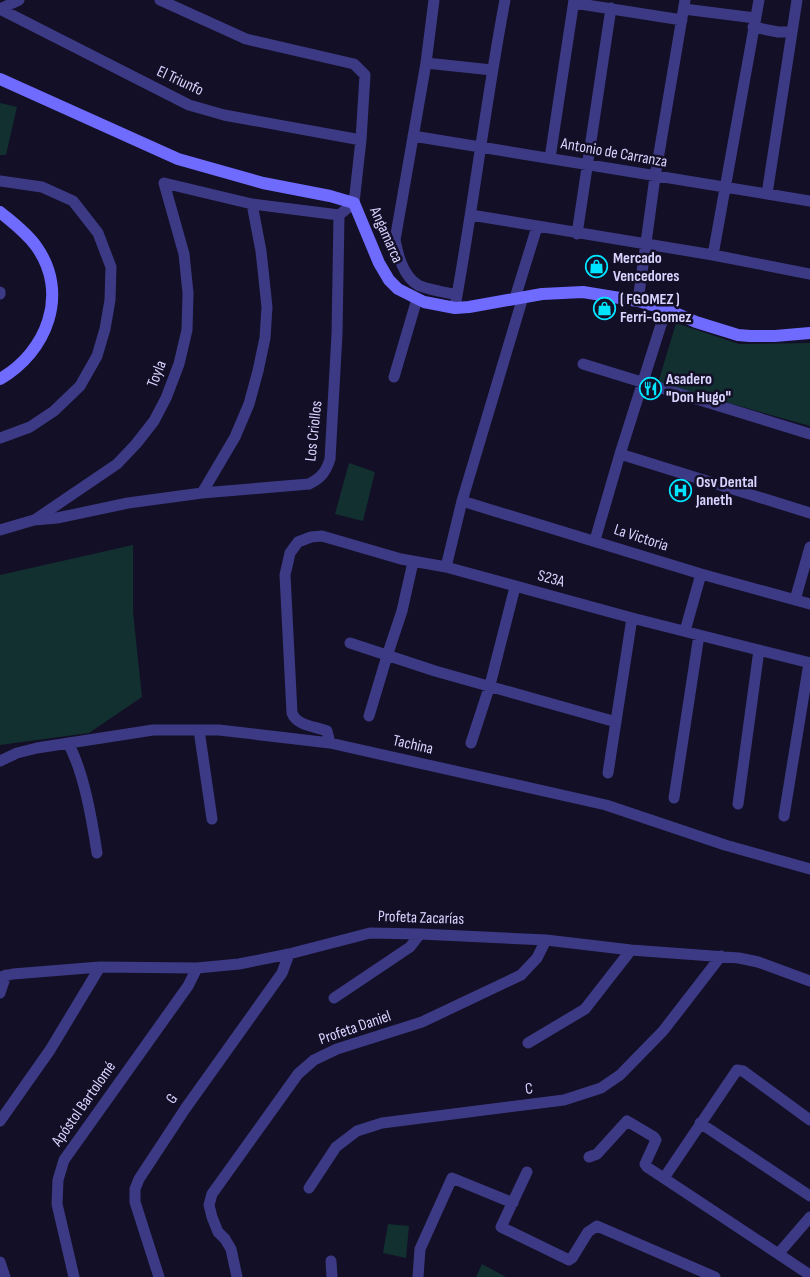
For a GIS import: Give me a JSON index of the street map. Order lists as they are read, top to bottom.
{
  "streets": {
    "street": [
      "El Triunfo",
      "Antonio de Carranza",
      "Angamarca",
      "Toyla",
      "Los Criollos",
      "La Victoria",
      "S23A",
      "Tachina",
      "Profeta Zacarías",
      "Profeta Daniel",
      "C",
      "G",
      "Apóstol Bartolomé"
    ]
  },
  "crossings": [
    ["Toyla", "Los Criollos"],
    ["S23A", "Tachina"],
    ["Profeta Zacarías", "Profeta Daniel"],
    ["Profeta Zacarías", "C"],
    ["Profeta Zacarías", "G"],
    ["Profeta Zacarías", "Apóstol Bartolomé"]
  ],
  "places": {
    "shop": ["Mercado Vencedores", "( FGOMEZ ) Ferri-Gomez"],
    "restaurant": ["Asadero \"Don Hugo\""],
    "hospital": ["Osv Dental Janeth"]
  }
}
